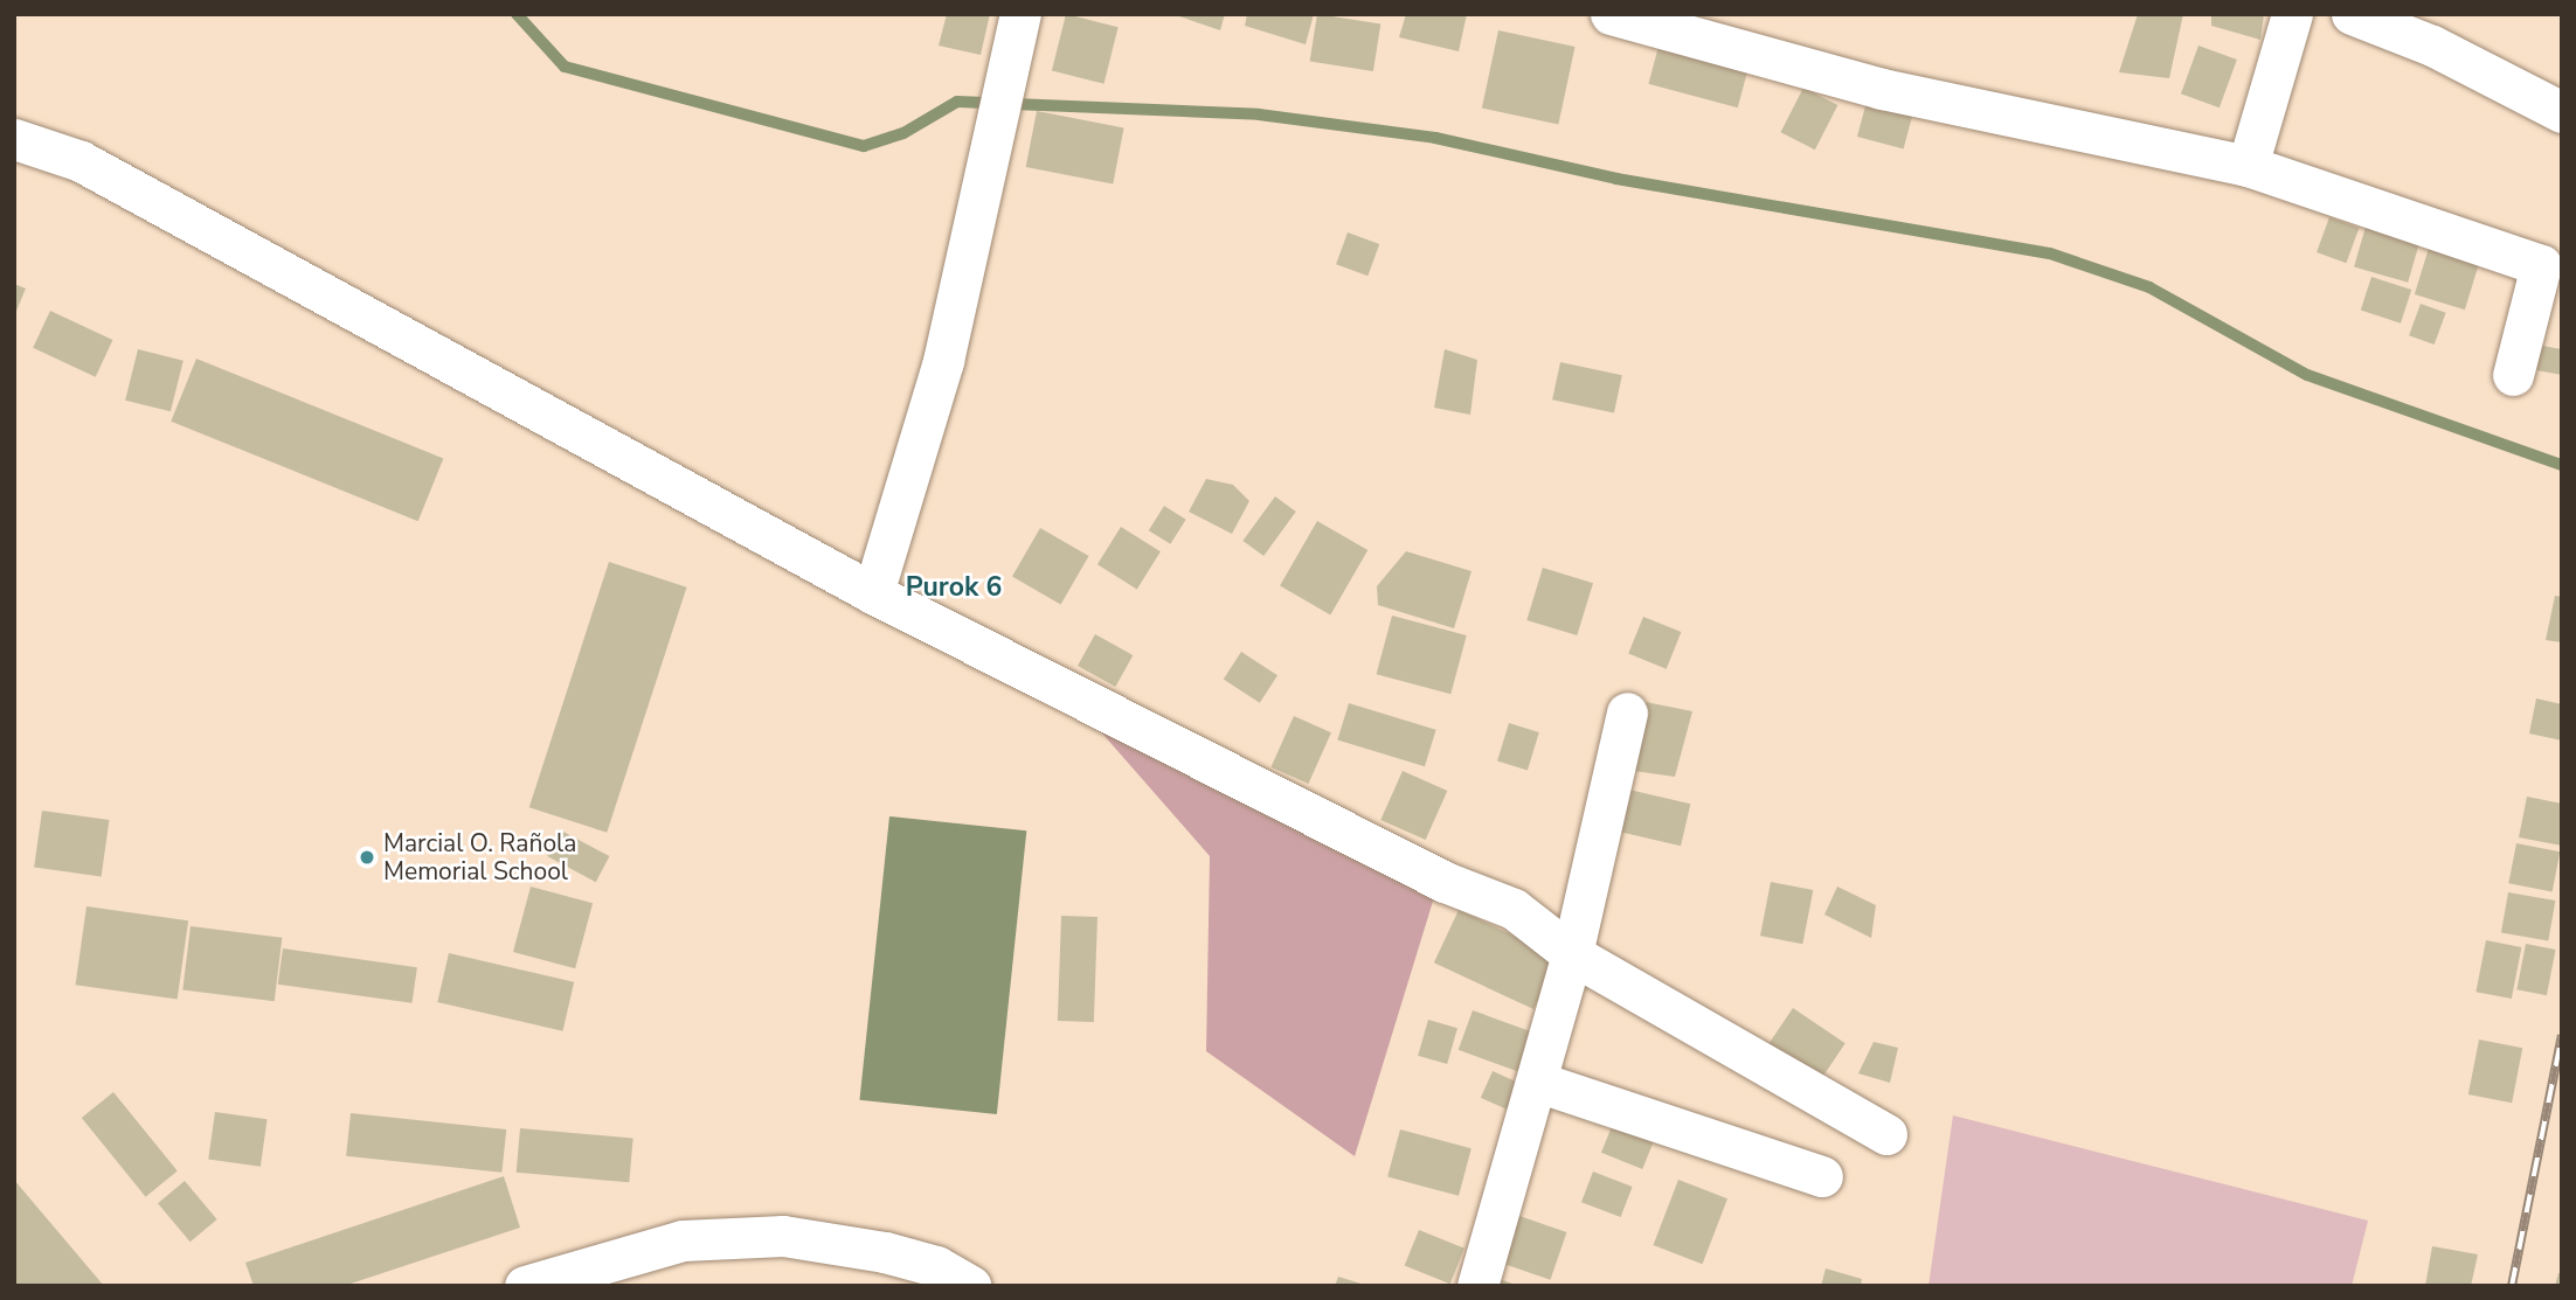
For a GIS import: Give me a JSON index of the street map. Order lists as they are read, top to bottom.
{
  "districts": ["Purok 6"],
  "places": ["Marcial O. Rañola Memorial School"]
}
